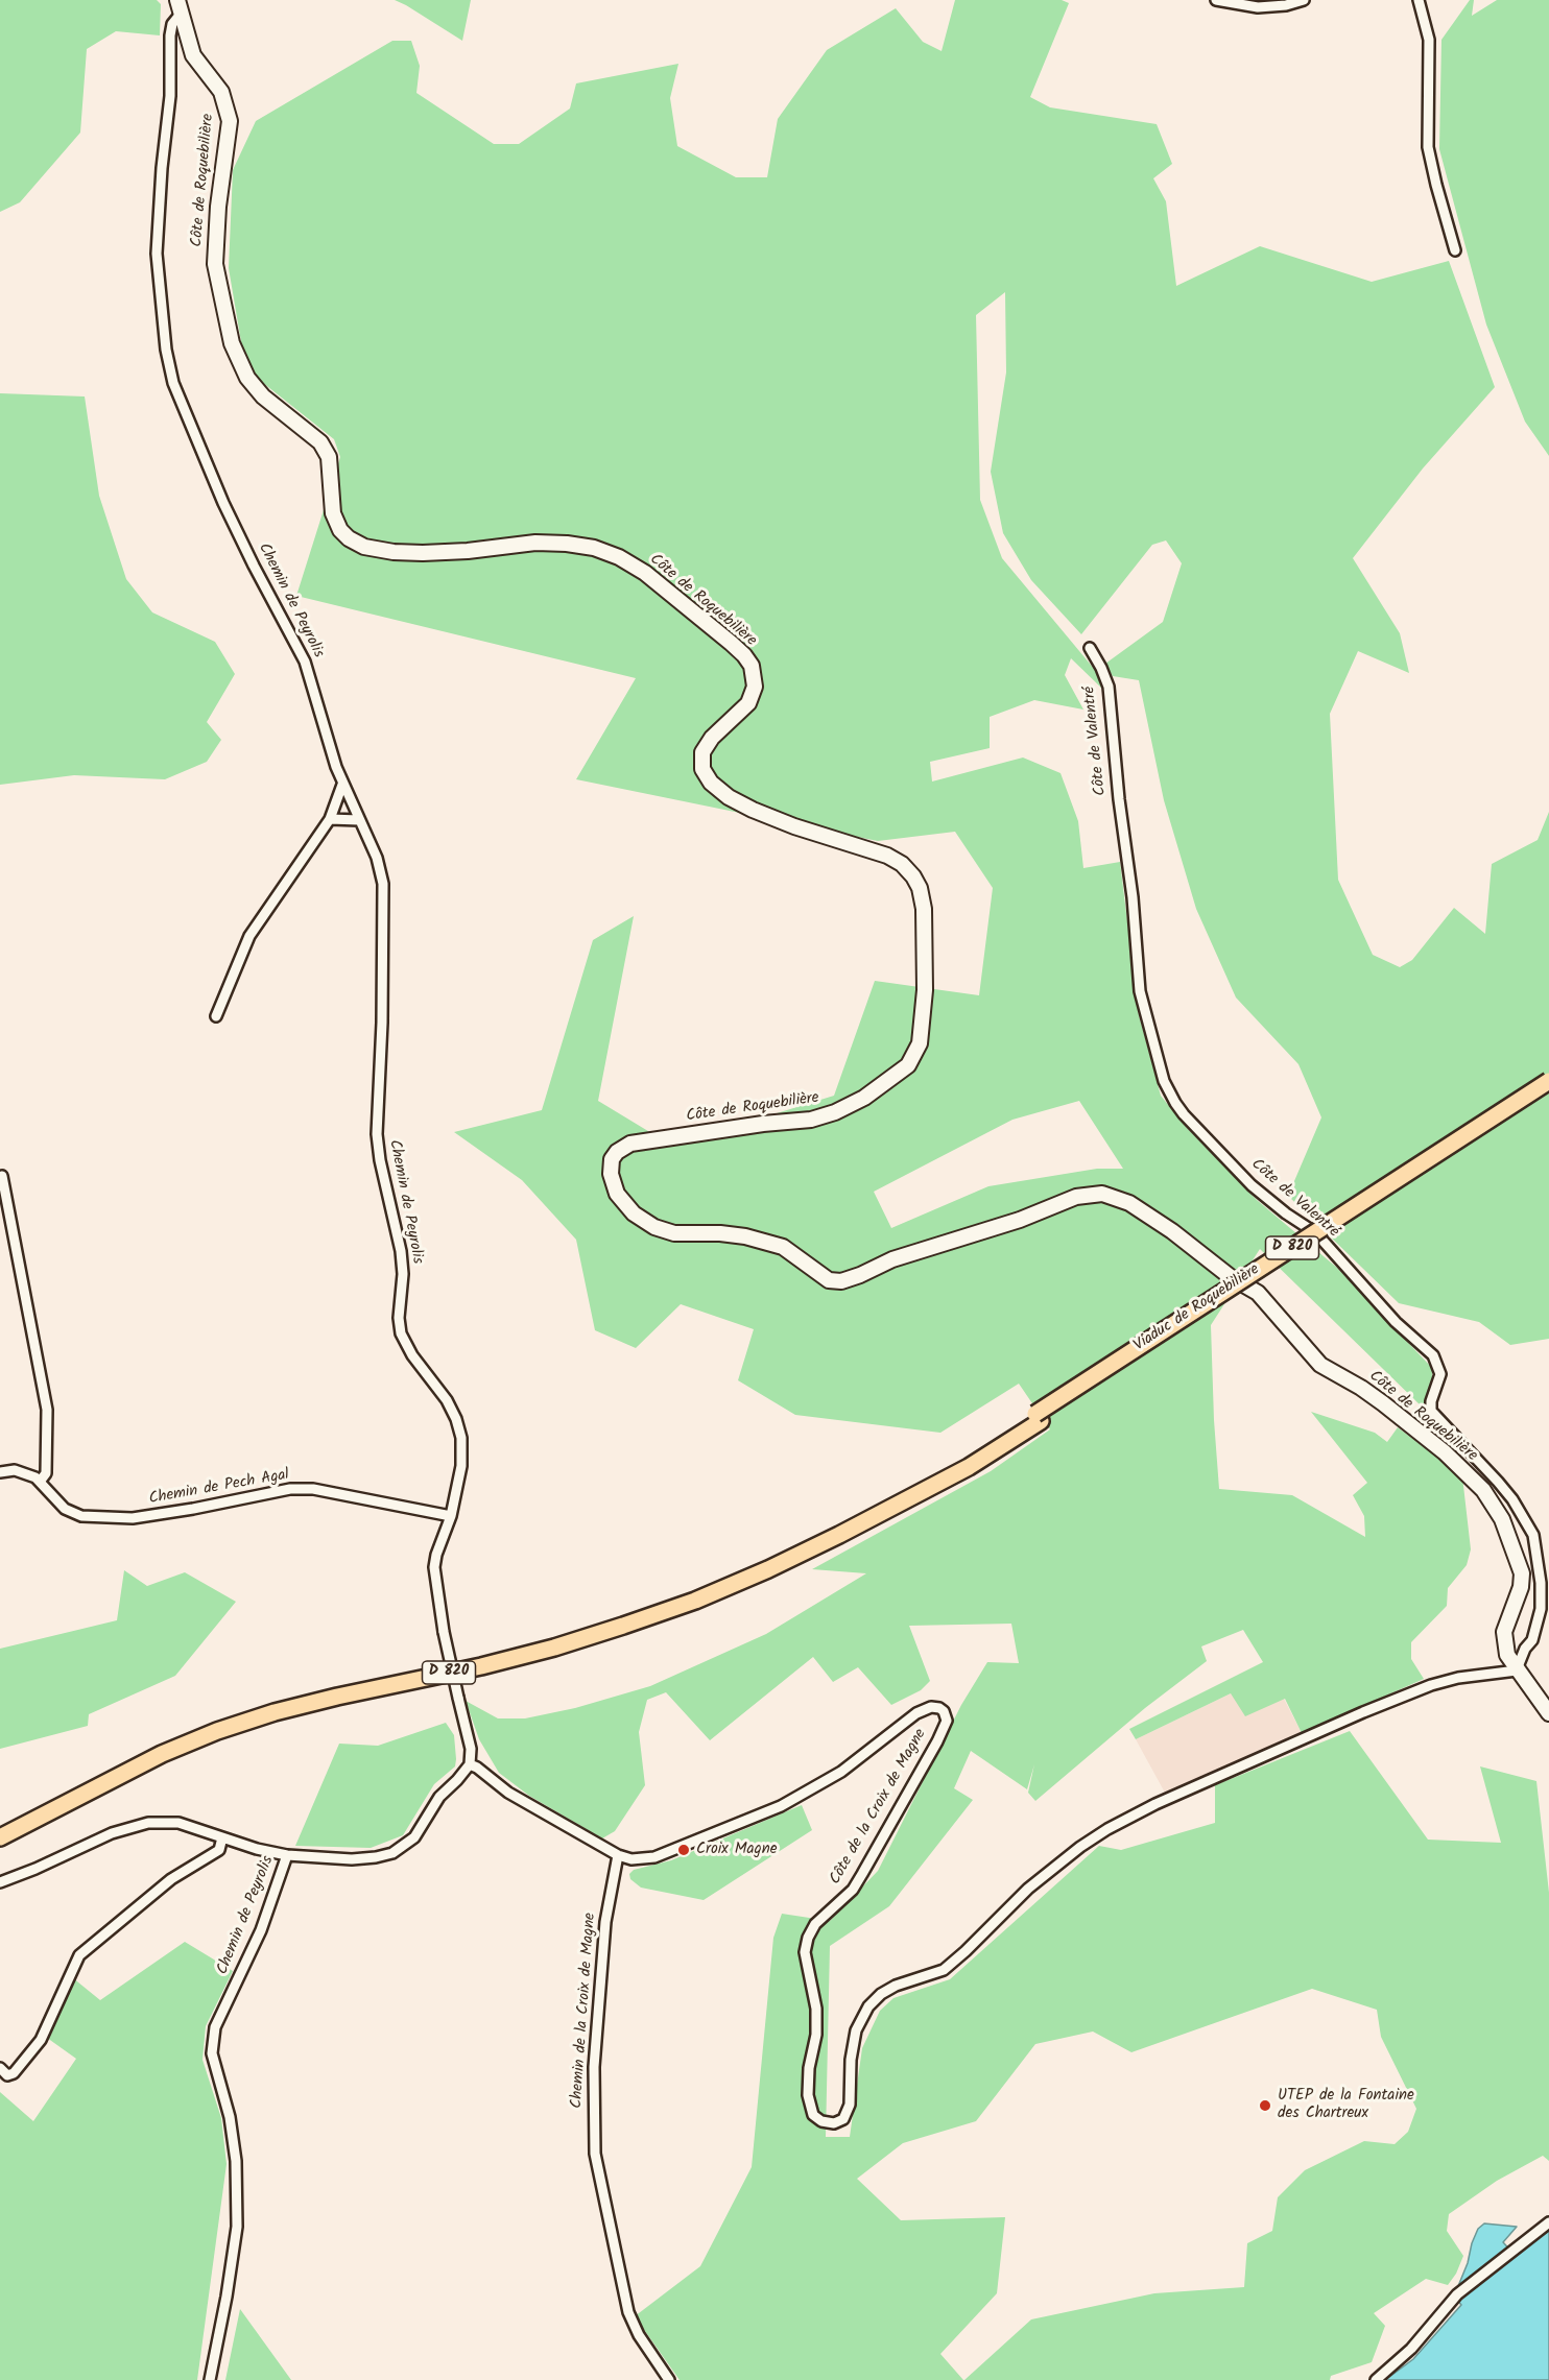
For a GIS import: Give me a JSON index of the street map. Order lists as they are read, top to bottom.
{
  "streets": {
    "main road": ["D 820", "Viaduc de Roquebilière"],
    "street": [
      "Côte de Roquebilière",
      "Chemin de Peyrolis",
      "Côte de Valentré",
      "Chemin de Pech Agal",
      "Côte de la Croix de Magne",
      "Chemin de la Croix de Magne"
    ]
  },
  "crossings": [
    ["Côte de Roquebilière", "Chemin de Peyrolis"],
    ["Chemin de Peyrolis", "Chemin de Pech Agal"],
    ["Chemin de Peyrolis", "Côte de la Croix de Magne"],
    ["Côte de Valentré", "Côte de la Croix de Magne"],
    ["D 820", "Viaduc de Roquebilière"],
    ["Côte de la Croix de Magne", "Chemin de la Croix de Magne"]
  ],
  "places": ["Croix Magne", "UTEP de la Fontaine des Chartreux"]
}
